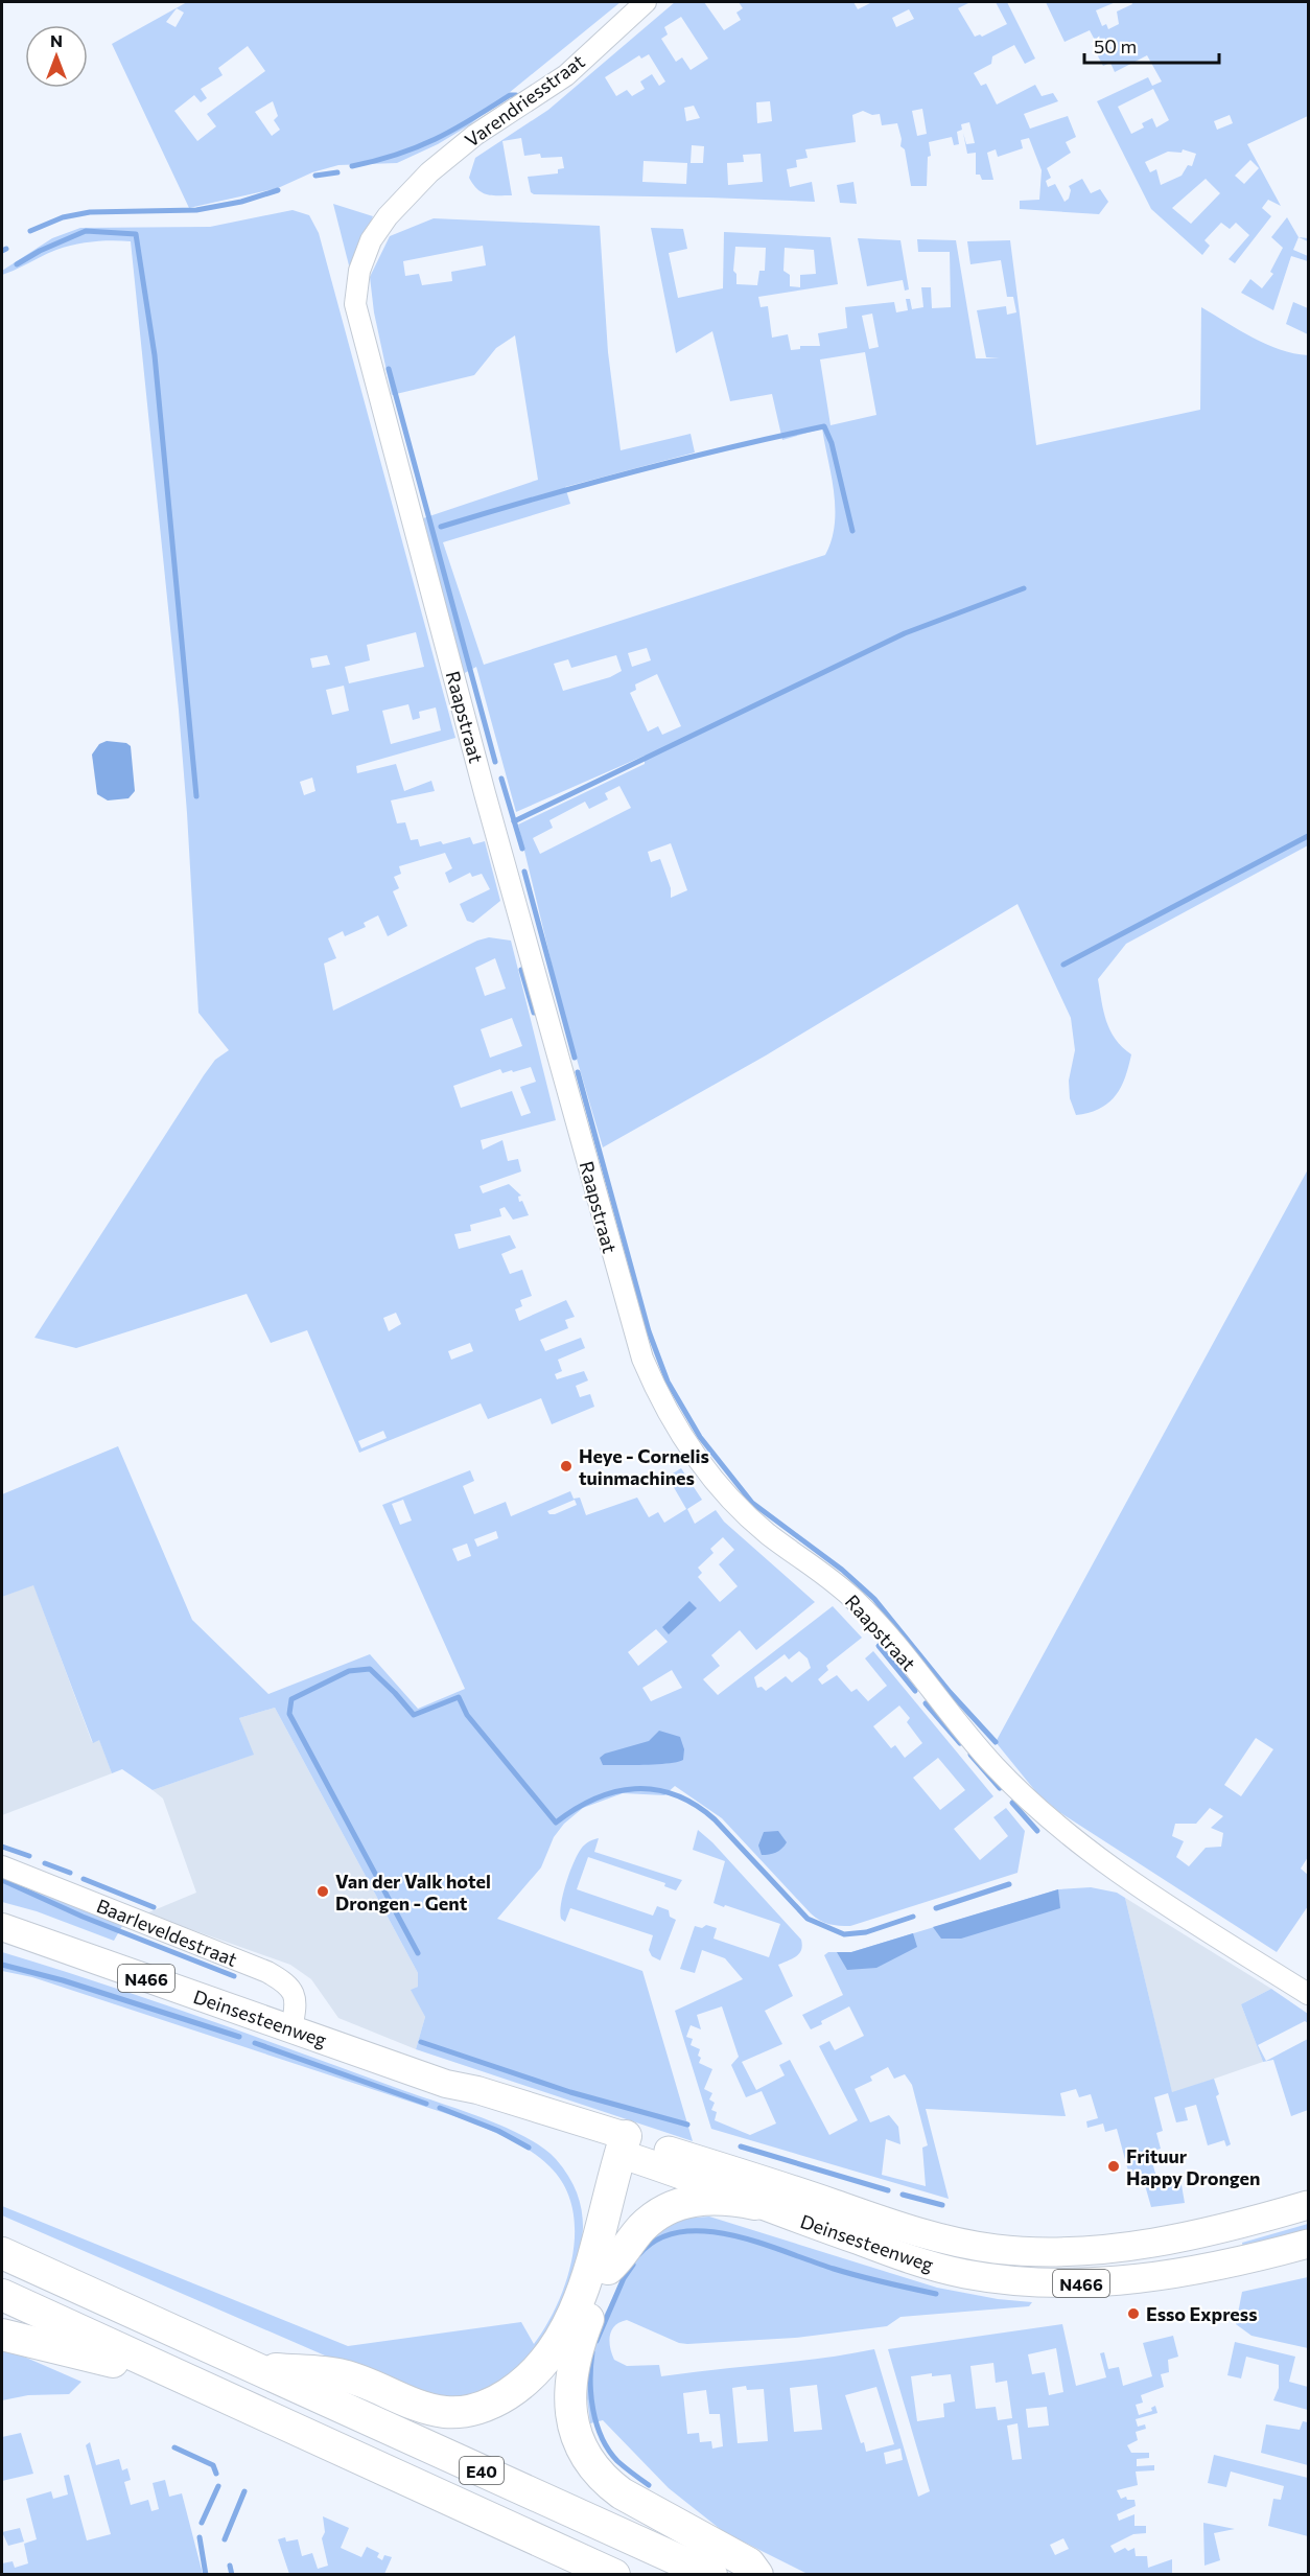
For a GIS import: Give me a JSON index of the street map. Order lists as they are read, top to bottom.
{
  "streets": {
    "highway": ["N466", "Deinsesteenweg", "E40"],
    "street": ["Varendriesstraat", "Raapstraat", "Baarleveldestraat"]
  },
  "crossings": [
    ["Varendriesstraat", "Raapstraat"],
    ["Baarleveldestraat", "Deinsesteenweg"]
  ],
  "places": [
    "Heye - Cornelis tuinmachines",
    "Van der Valk hotel Drongen - Gent",
    "Frituur Happy Drongen",
    "Esso Express"
  ],
  "scale_bar": "50 m",
  "north": "top"
}
